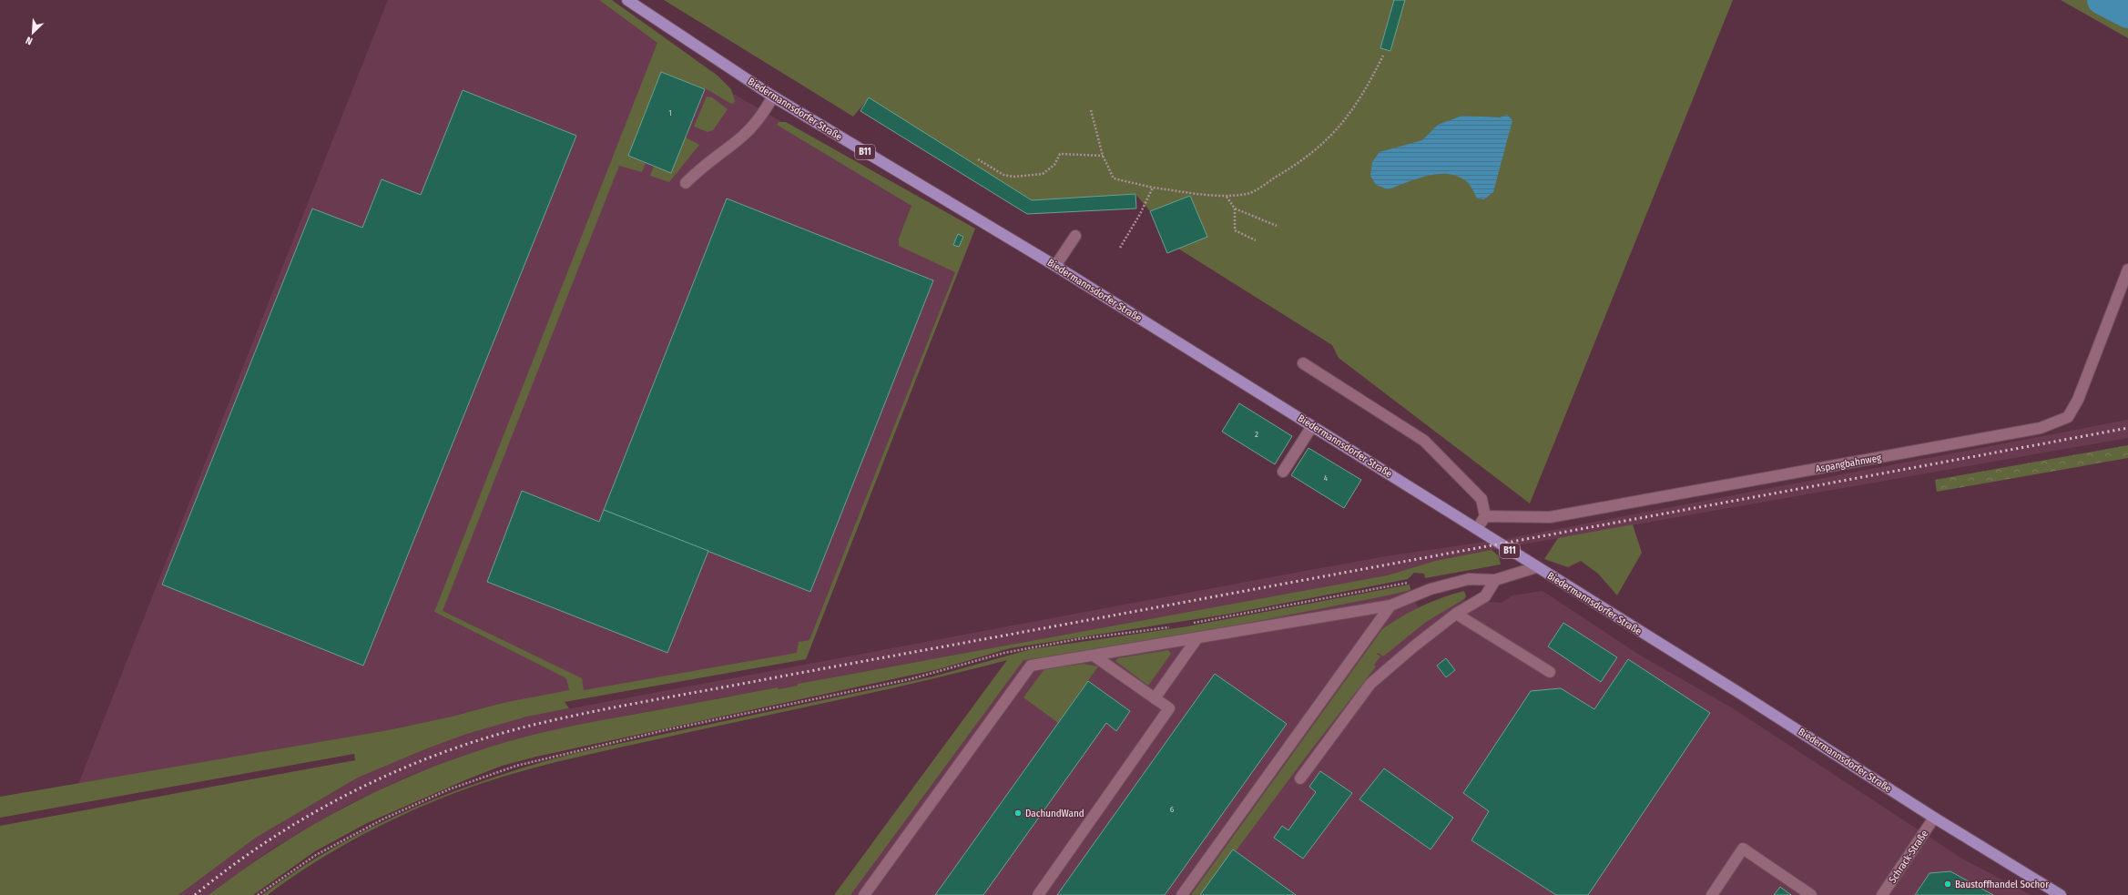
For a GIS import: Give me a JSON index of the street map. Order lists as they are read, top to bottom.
{
  "streets": {
    "main road": ["Biedermannsdorfer Straße", "B11"],
    "street": ["Aspangbahnweg", "Schrack-Straße"]
  },
  "crossings": [
    ["Biedermannsdorfer Straße", "Schrack-Straße"]
  ],
  "places": ["DachundWand", "Baustoffhandel Sochor"],
  "house_numbers": [
    "1",
    "2",
    "4",
    "6"
  ],
  "north": "bottom left"
}
